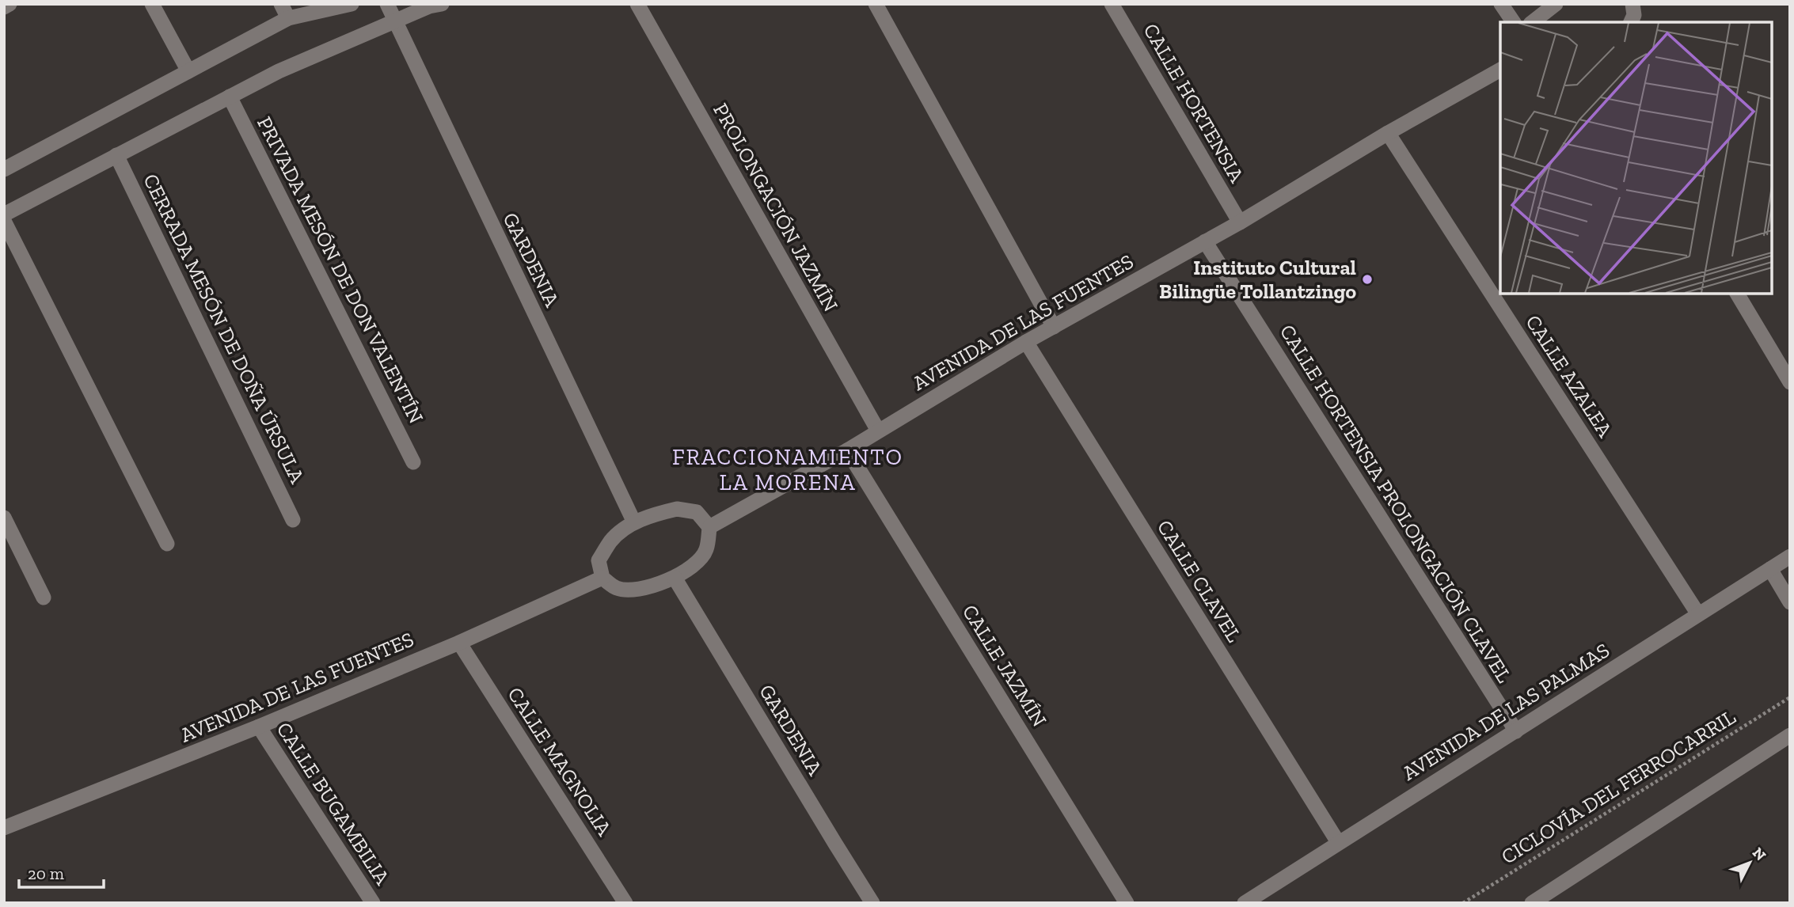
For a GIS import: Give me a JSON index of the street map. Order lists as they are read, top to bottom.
{
  "streets": {
    "street": [
      "CALLE HORTENSIA",
      "PROLONGACIÓN JAZMÍN",
      "GARDENIA",
      "PRIVADA MESÓN DE DON VALENTÍN",
      "AVENIDA DE LAS FUENTES",
      "CERRADA MESÓN DE DOÑA ÚRSULA",
      "CALLE AZALEA",
      "CALLE HORTENSIA PROLONGACIÓN CLAVEL",
      "CALLE CLAVEL",
      "CALLE JAZMÍN",
      "AVENIDA DE LAS PALMAS",
      "CALLE MAGNOLIA",
      "CALLE BUGAMBILIA"
    ],
    "path": ["CICLOVÍA DEL FERROCARRIL"]
  },
  "crossings": [
    ["CALLE HORTENSIA", "AVENIDA DE LAS FUENTES"],
    ["PROLONGACIÓN JAZMÍN", "AVENIDA DE LAS FUENTES"],
    ["GARDENIA", "AVENIDA DE LAS FUENTES"],
    ["AVENIDA DE LAS FUENTES", "CALLE AZALEA"],
    ["AVENIDA DE LAS FUENTES", "CALLE HORTENSIA PROLONGACIÓN CLAVEL"],
    ["AVENIDA DE LAS FUENTES", "CALLE CLAVEL"],
    ["AVENIDA DE LAS FUENTES", "CALLE JAZMÍN"],
    ["AVENIDA DE LAS FUENTES", "CALLE MAGNOLIA"],
    ["AVENIDA DE LAS FUENTES", "CALLE BUGAMBILIA"],
    ["CALLE AZALEA", "AVENIDA DE LAS PALMAS"],
    ["CALLE HORTENSIA PROLONGACIÓN CLAVEL", "AVENIDA DE LAS PALMAS"],
    ["CALLE CLAVEL", "AVENIDA DE LAS PALMAS"]
  ],
  "districts": ["FRACCIONAMIENTO LA MORENA"],
  "places": ["Instituto Cultural Bilingüe Tollantzingo"],
  "scale_bar": "20 m",
  "north": "top right"
}
